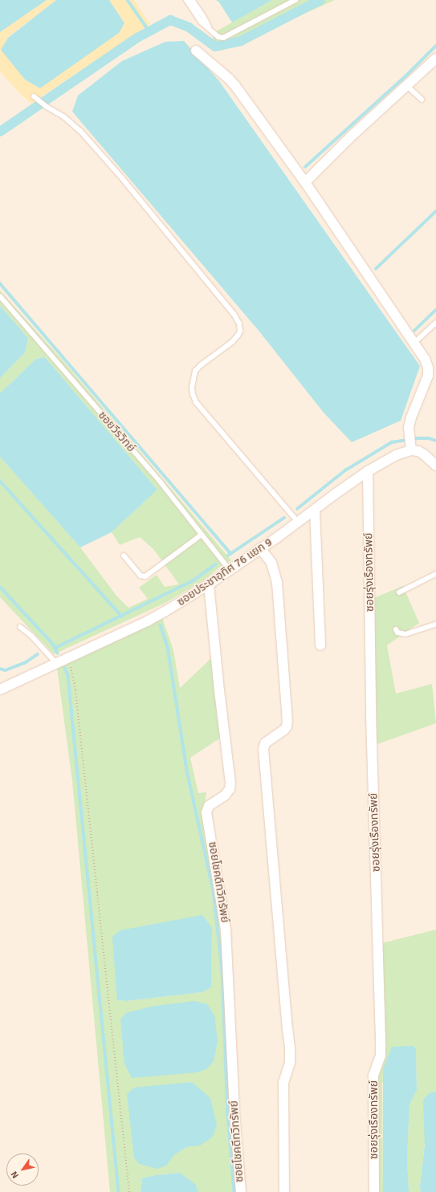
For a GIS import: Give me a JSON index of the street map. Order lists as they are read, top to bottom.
{
  "streets": {
    "street": ["ซอยประชาอุทิศ 76 แยก 9", "ซอยรุ่งเรืองทรัพย์", "ซอยโชคดีทวีทรัพย์"],
    "lane": ["ซอยวีรวิทย์"]
  },
  "crossings": [
    ["ซอยวีรวิทย์", "ซอยประชาอุทิศ 76 แยก 9"],
    ["ซอยประชาอุทิศ 76 แยก 9", "ซอยรุ่งเรืองทรัพย์"],
    ["ซอยประชาอุทิศ 76 แยก 9", "ซอยโชคดีทวีทรัพย์"]
  ],
  "north": "bottom left"
}
